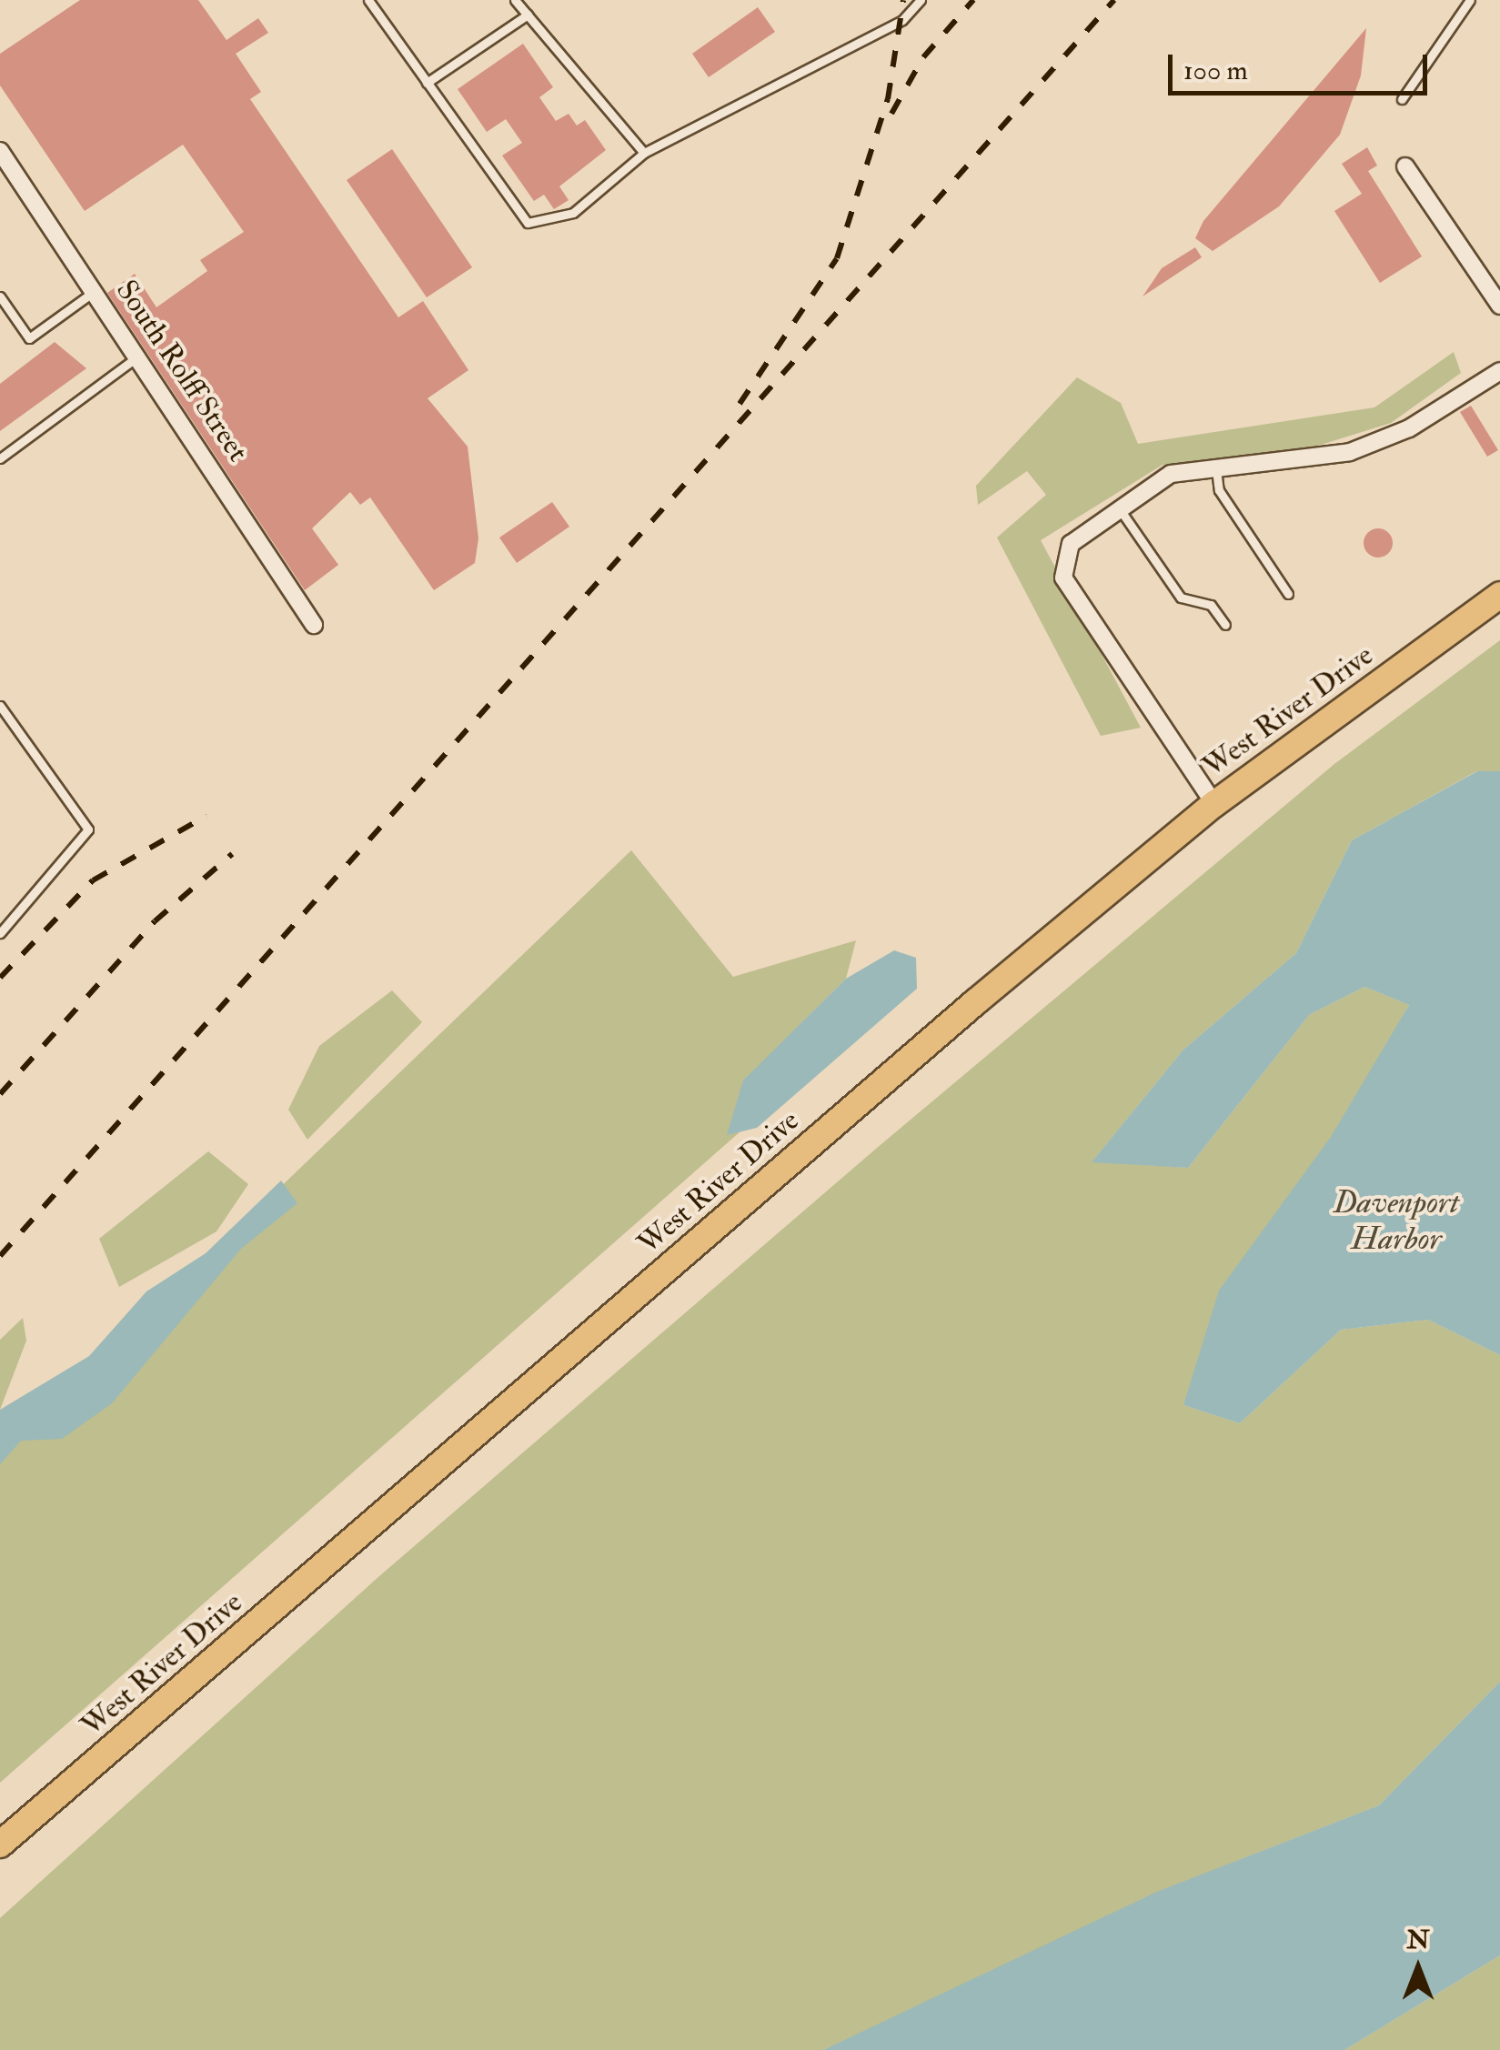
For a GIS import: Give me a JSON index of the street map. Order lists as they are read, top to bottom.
{
  "streets": {
    "main road": ["West River Drive"],
    "street": ["South Rolff Street"]
  },
  "water": ["Davenport Harbor"],
  "scale_bar": "100 m",
  "north": "top"
}
